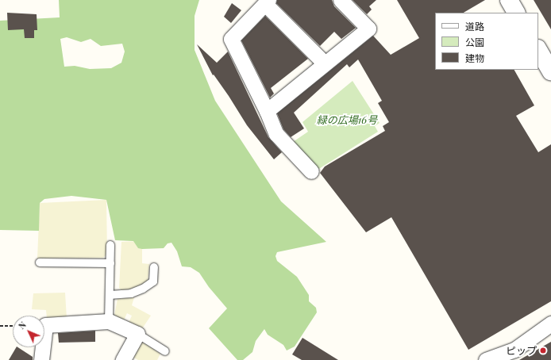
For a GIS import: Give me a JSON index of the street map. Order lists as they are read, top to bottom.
{
  "parks": ["緑の広場16号"],
  "places": ["ピップ"],
  "legend": ["道路", "公園", "建物"],
  "north": "top left"
}
